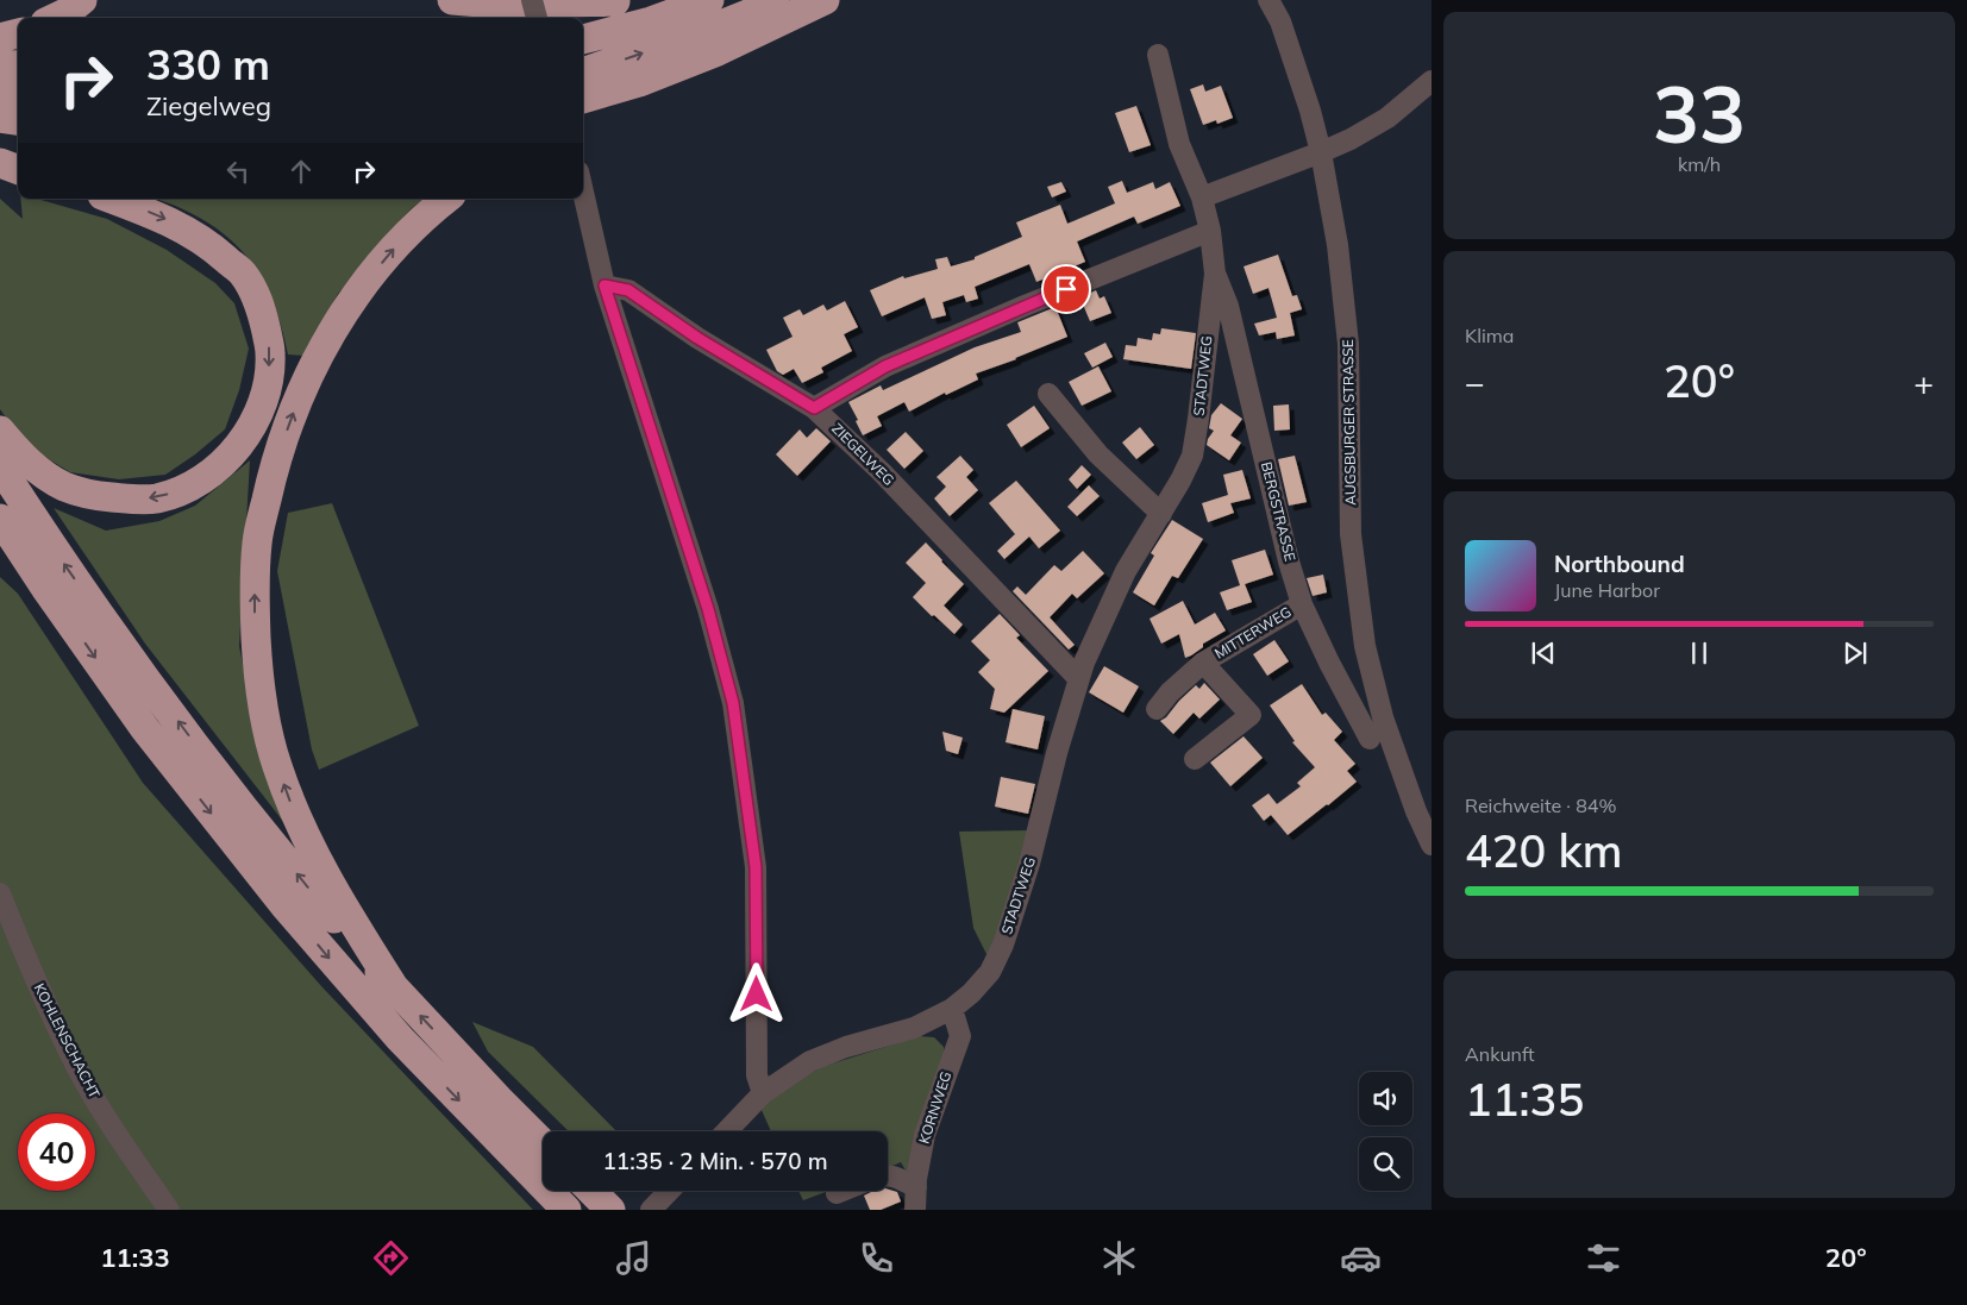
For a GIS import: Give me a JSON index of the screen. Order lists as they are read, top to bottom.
{
  "streets": {
    "street": [
      "STADTWEG",
      "AUGSBURGER STRASSE",
      "ZIEGELWEG",
      "BERGSTRASSE",
      "MITTERWEG",
      "KOHLENSCHACHT",
      "KORNWEG"
    ]
  },
  "crossings": [
    ["STADTWEG", "ZIEGELWEG"],
    ["STADTWEG", "BERGSTRASSE"],
    ["STADTWEG", "KORNWEG"],
    ["BERGSTRASSE", "MITTERWEG"]
  ],
  "page": {
    "tile": [
      ["33", "km/h"],
      "Klima",
      ["Reichweite · 84%", "420 km"],
      ["Ankunft", "11:35"]
    ],
    "turn": ["330 m", "Ziegelweg"],
    "heat": ["−", "20°", "+"],
    "song": ["Northbound", "June Harbor"],
    "limit": "40",
    "trip": "11:35 · 2 Min. · 570 m",
    "tabs": ["11:33", "20°"]
  }
}
